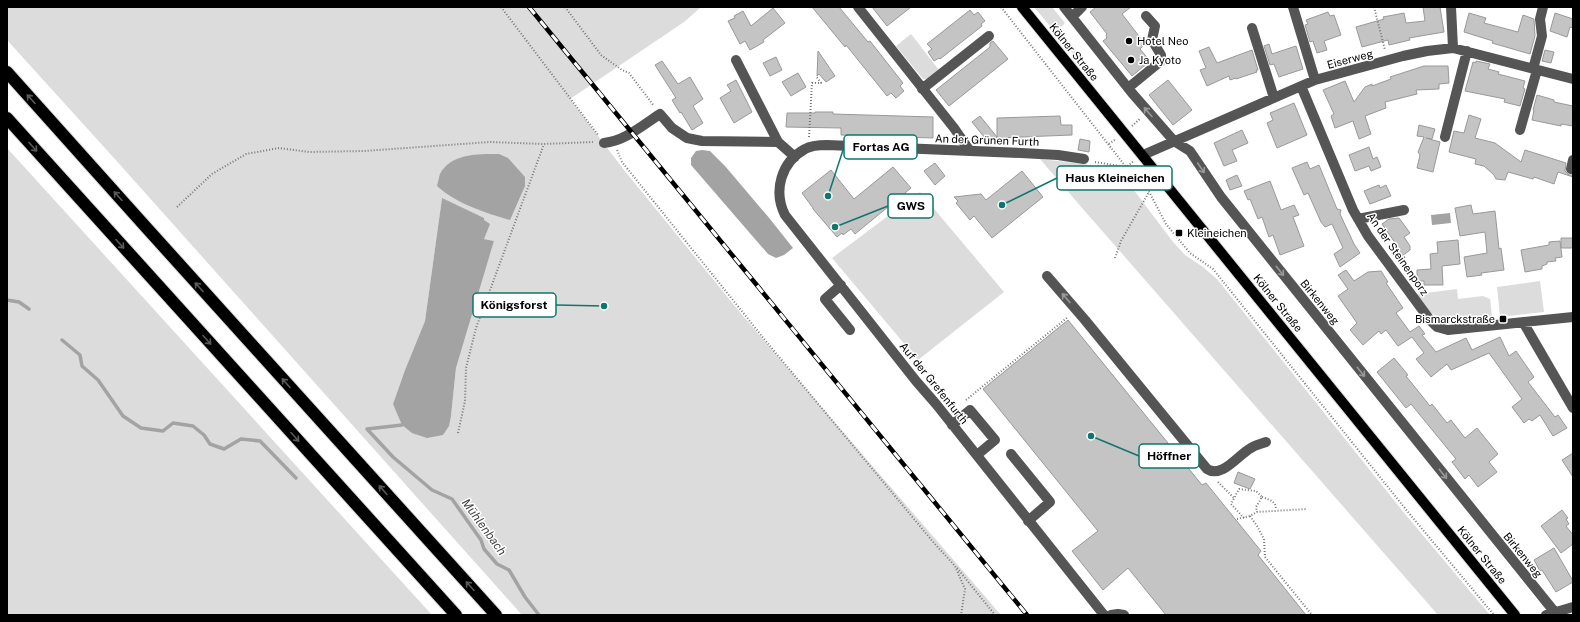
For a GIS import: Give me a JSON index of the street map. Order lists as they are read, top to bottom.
{
  "streets": {
    "main road": ["Kölner Straße"],
    "street": [
      "Eiserweg",
      "An der Grünen Furth",
      "An der Steinenporz",
      "Birkenweg",
      "Auf der Grefenfurth"
    ]
  },
  "crossings": [
    ["Kölner Straße", "Eiserweg"],
    ["Eiserweg", "An der Steinenporz"],
    ["Eiserweg", "Birkenweg"],
    ["An der Grünen Furth", "Auf der Grefenfurth"]
  ],
  "water": ["Mühlenbach"],
  "places": {
    "other": [
      "Hotel Neo",
      "Ja Kyoto",
      "Fortas AG",
      "Haus Kleineichen",
      "GWS",
      "Königsforst",
      "Höffner"
    ],
    "transit": ["Kleineichen", "Bismarckstraße"]
  }
}
